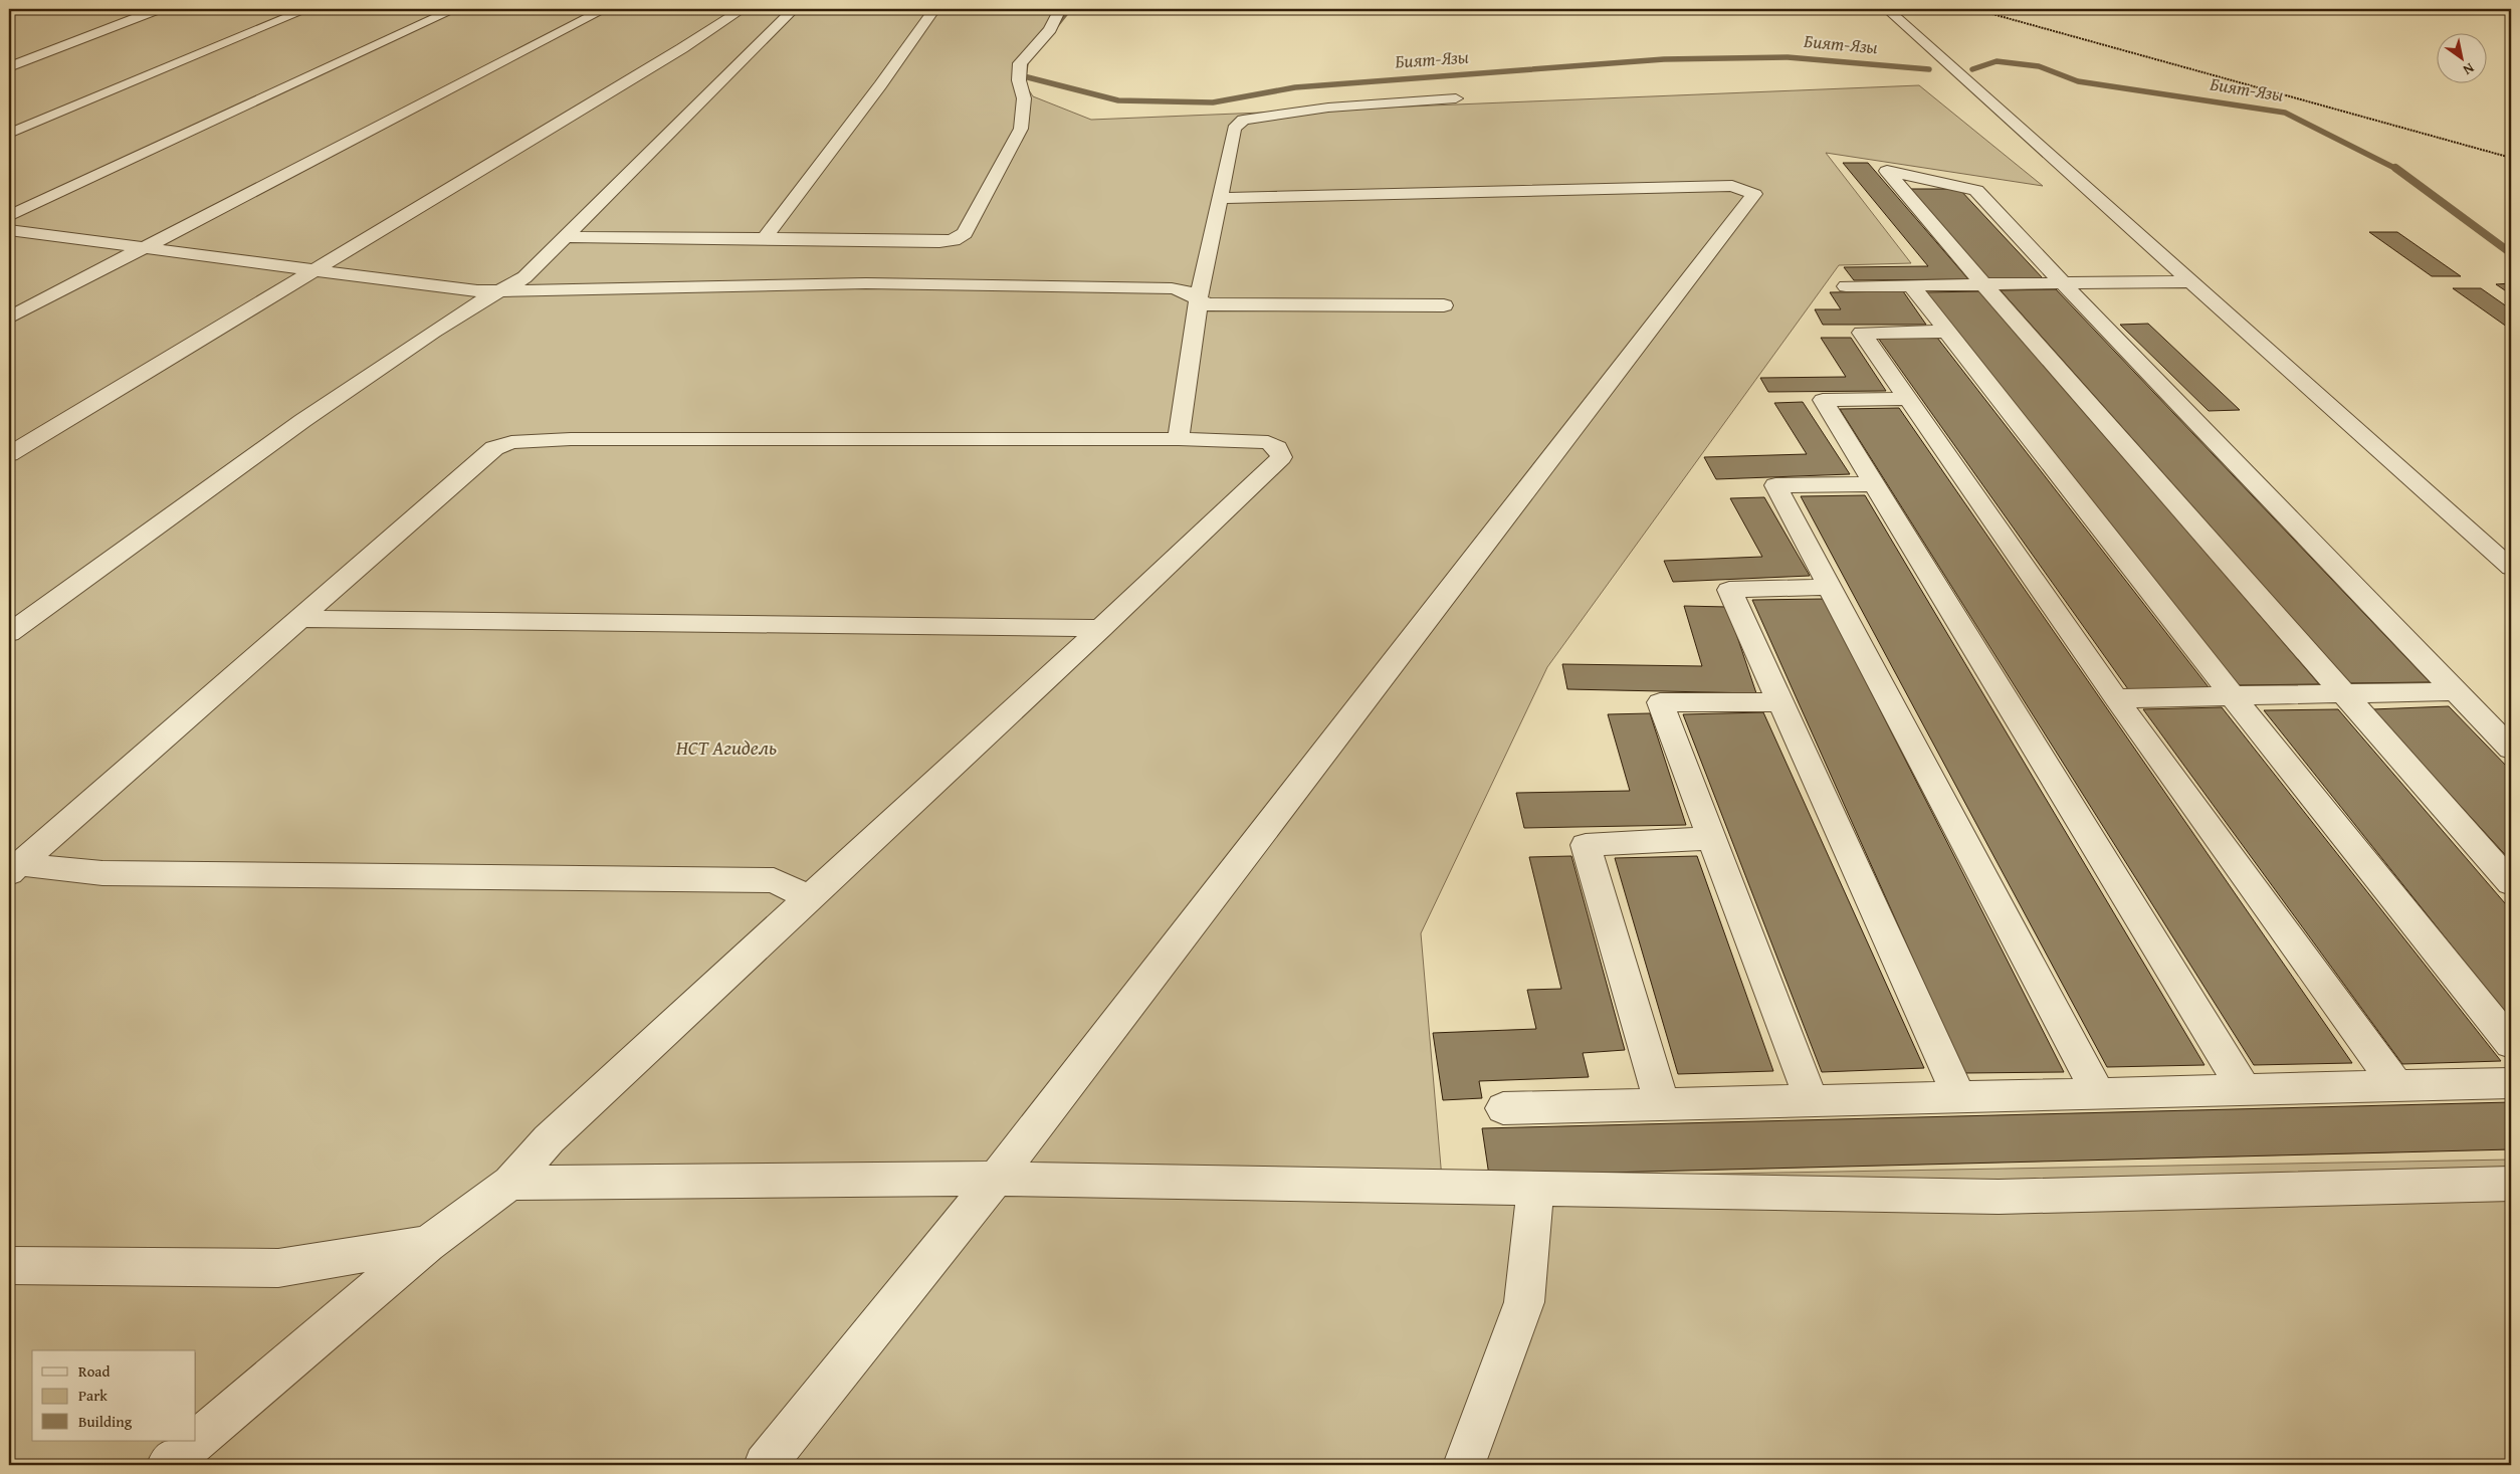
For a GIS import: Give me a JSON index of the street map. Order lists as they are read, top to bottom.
{
  "water": ["Бият-Язы"],
  "parks": ["НСТ Агидель"],
  "legend": ["Road", "Park", "Building"],
  "north": "bottom right"
}
